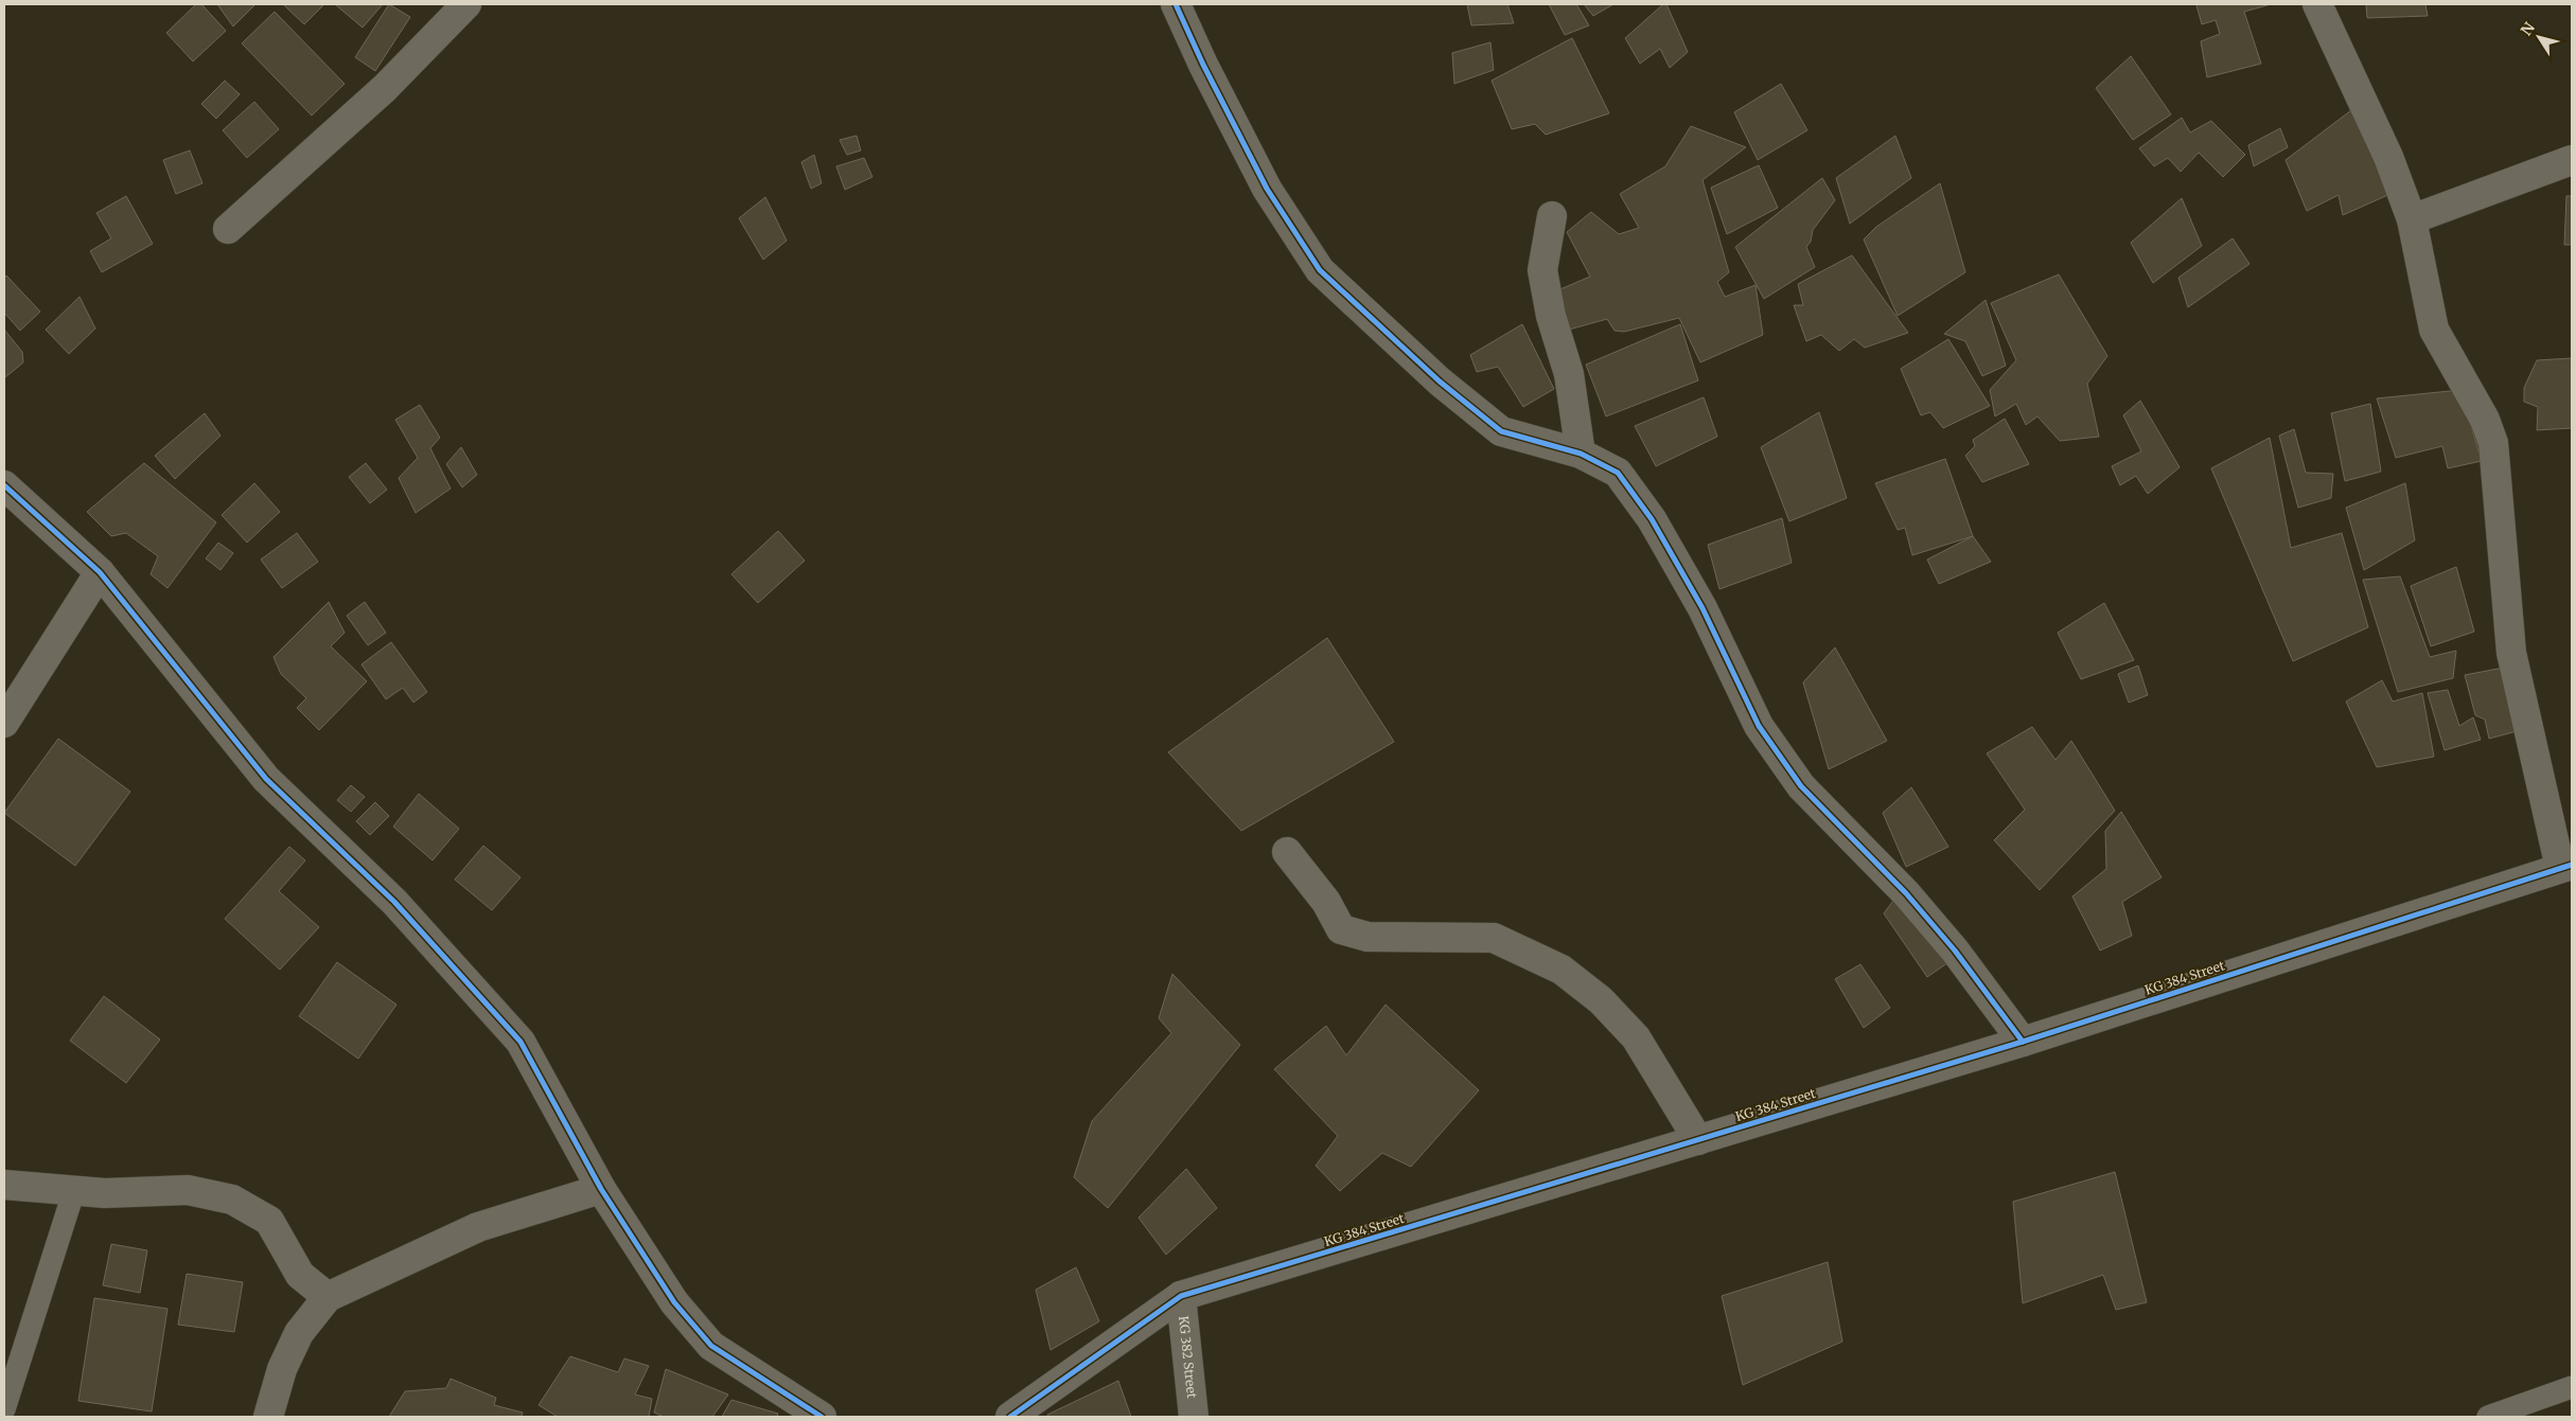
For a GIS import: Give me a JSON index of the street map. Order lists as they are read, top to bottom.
{
  "streets": {
    "street": ["KG 384 Street", "KG 382 Street"]
  },
  "crossings": [
    ["KG 384 Street", "KG 382 Street"]
  ],
  "north": "top left"
}
